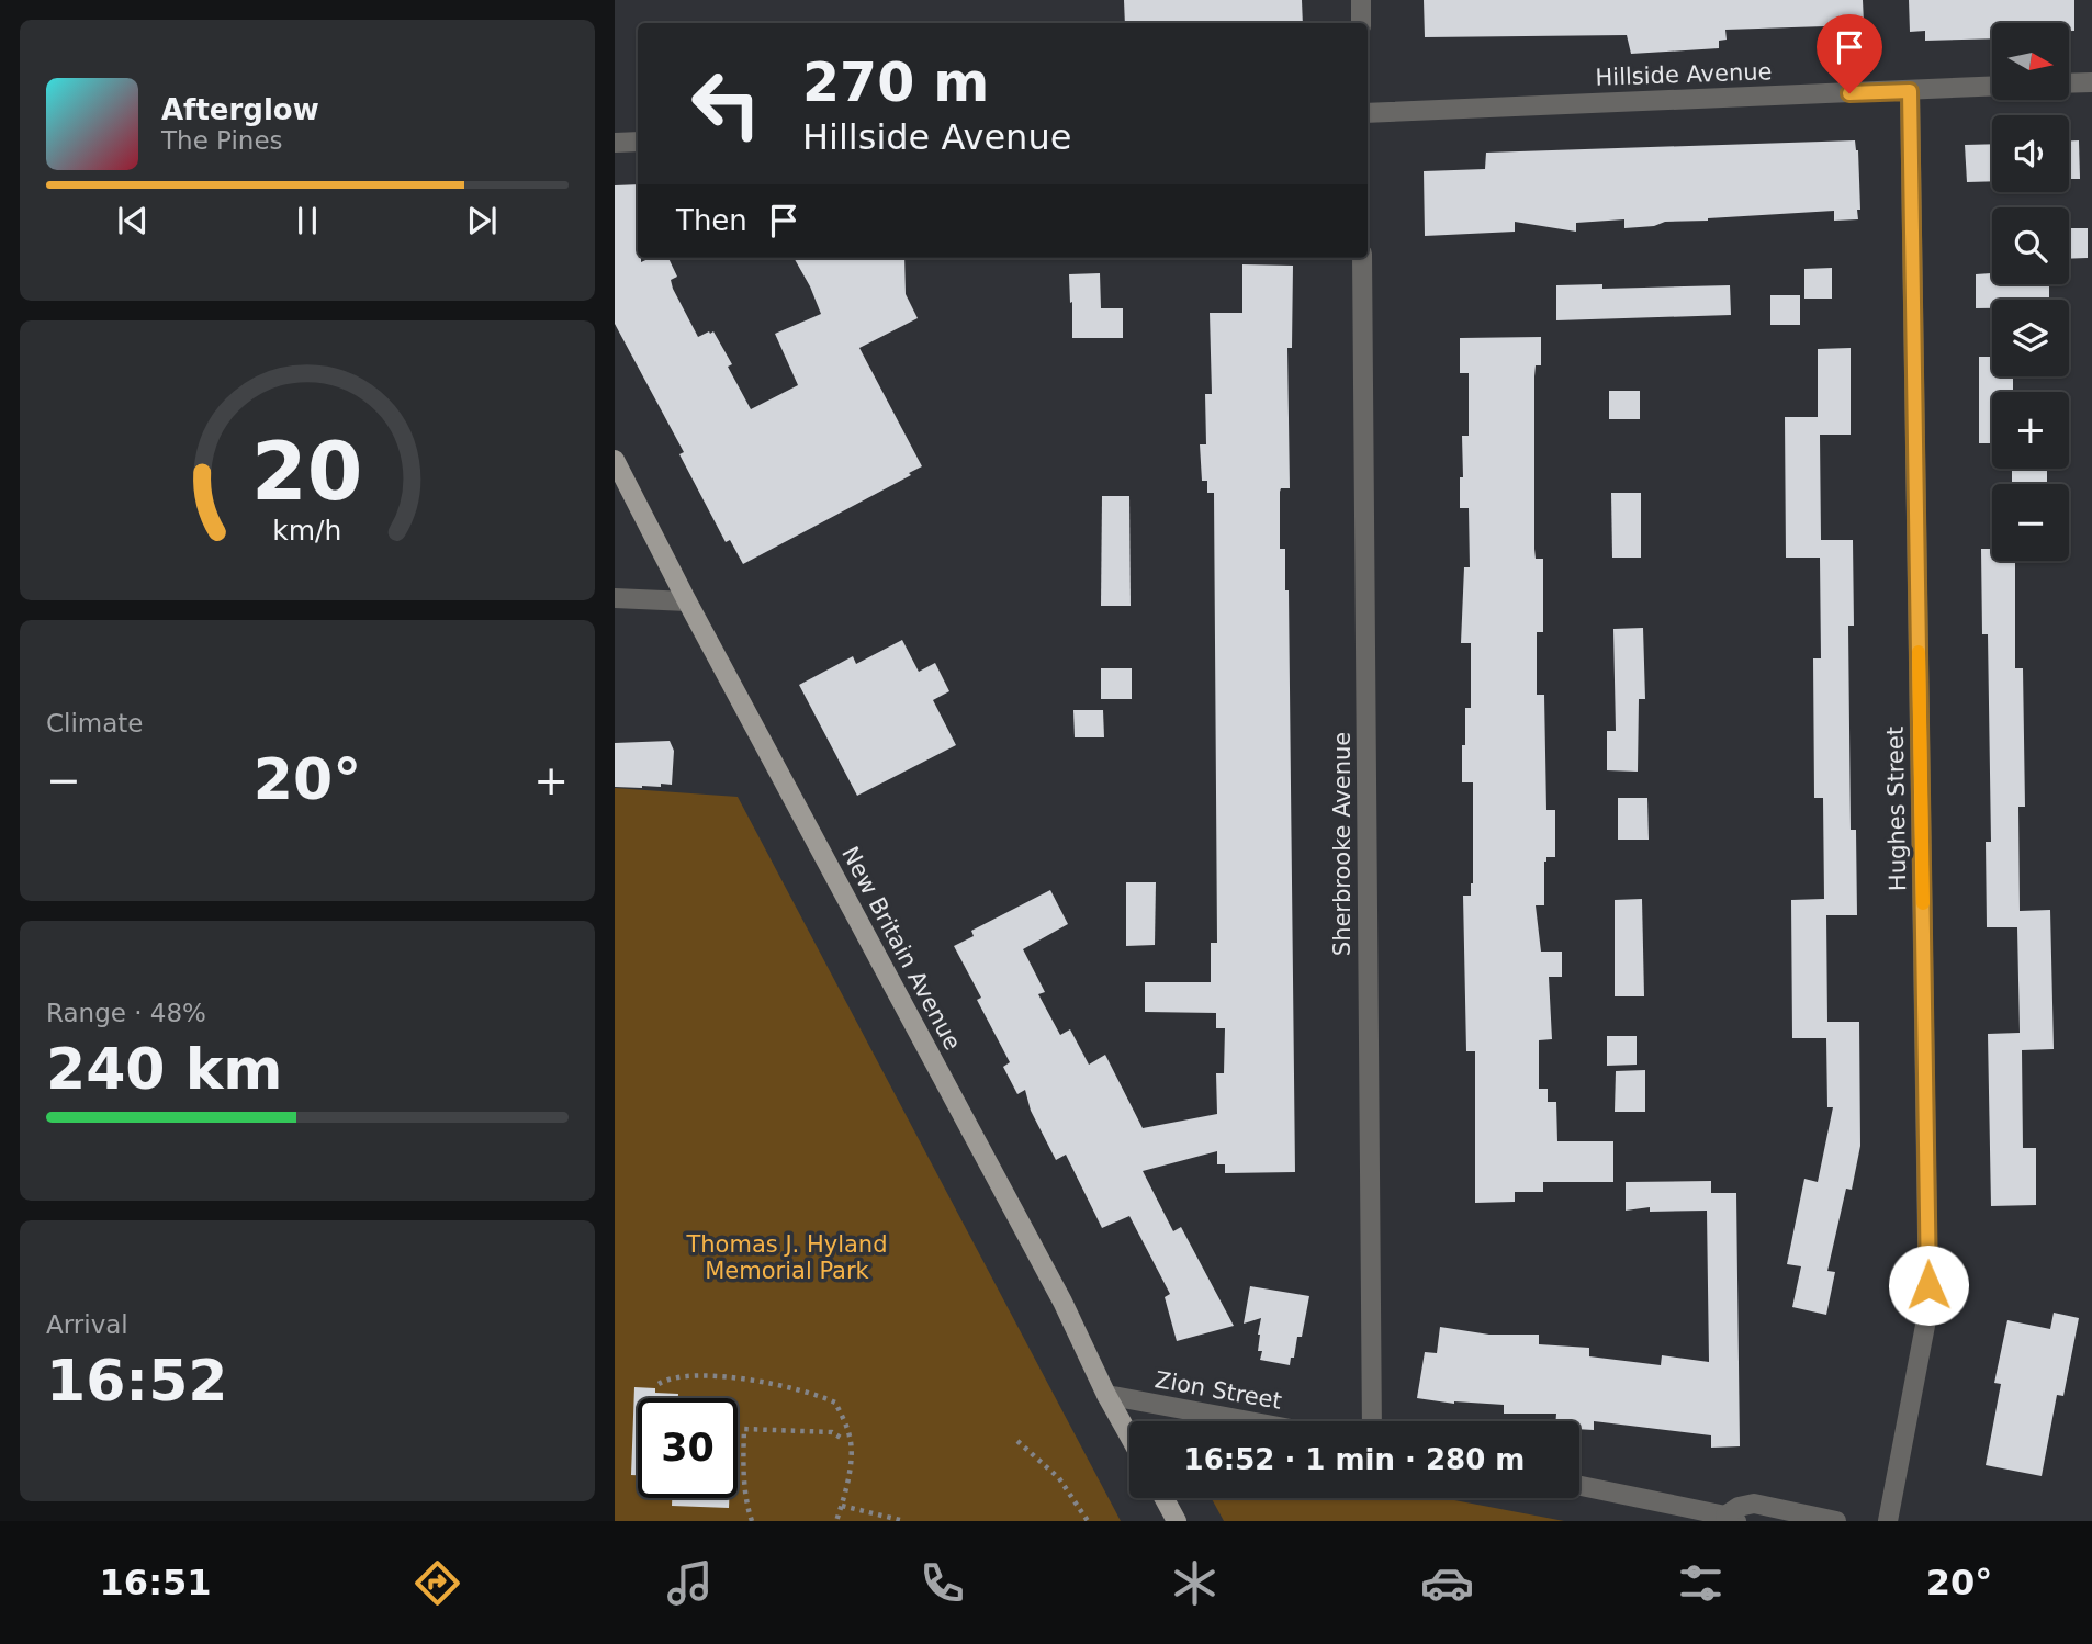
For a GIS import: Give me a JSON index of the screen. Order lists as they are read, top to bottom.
{
  "streets": {
    "main road": ["New Britain Avenue"],
    "street": [
      "Hillside Avenue",
      "Hughes Street",
      "Sherbrooke Avenue",
      "Zion Street"
    ]
  },
  "crossings": [
    ["Hillside Avenue", "Hughes Street"],
    ["New Britain Avenue", "Zion Street"]
  ],
  "parks": ["Thomas J. Hyland Memorial Park"],
  "north": "right",
  "page": {
    "map_buttons": ["+", "−"],
    "turn": ["270 m", "Hillside Avenue"],
    "song": ["Afterglow", "The Pines"],
    "then": "Then",
    "tile": [
      "Climate",
      ["Range · 48%", "240 km"],
      ["Arrival", "16:52"]
    ],
    "heat": ["−", "20°", "+"],
    "limit": "30",
    "trip": "16:52 · 1 min · 280 m",
    "tabs": ["16:51", "20°"],
    "gauge": ["20", "km/h"]
  }
}
